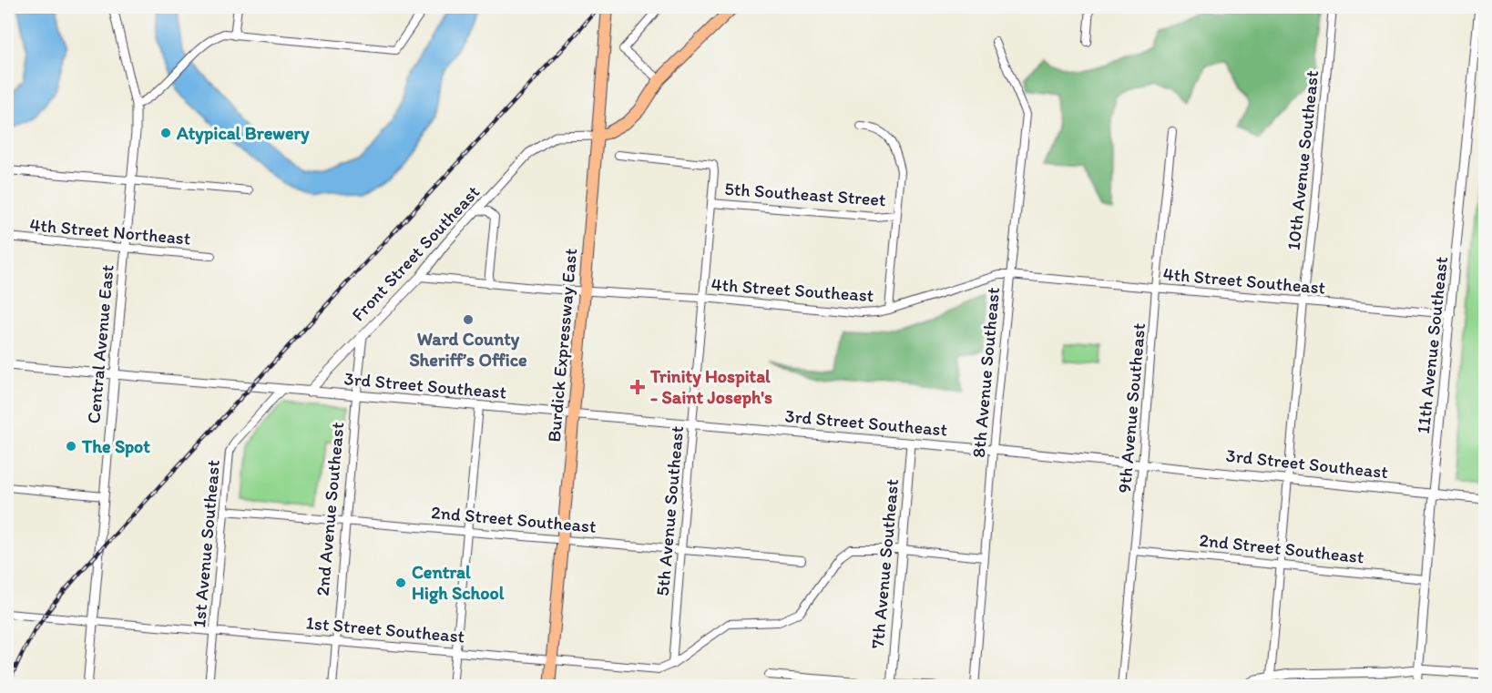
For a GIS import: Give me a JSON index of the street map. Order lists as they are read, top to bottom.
{
  "streets": {
    "main road": ["Burdick Expressway East"],
    "street": [
      "10th Avenue Southeast",
      "5th Southeast Street",
      "4th Street Northeast",
      "Front Street Southeast",
      "4th Street Southeast",
      "Central Avenue East",
      "11th Avenue Southeast",
      "8th Avenue Southeast",
      "3rd Street Southeast",
      "9th Avenue Southeast",
      "2nd Avenue Southeast",
      "5th Avenue Southeast",
      "2nd Street Southeast",
      "1st Avenue Southeast",
      "7th Avenue Southeast",
      "1st Street Southeast"
    ]
  },
  "crossings": [
    ["10th Avenue Southeast", "4th Street Southeast"],
    ["10th Avenue Southeast", "3rd Street Southeast"],
    ["10th Avenue Southeast", "2nd Street Southeast"],
    ["5th Southeast Street", "5th Avenue Southeast"],
    ["4th Street Northeast", "Central Avenue East"],
    ["Front Street Southeast", "4th Street Southeast"],
    ["Front Street Southeast", "Burdick Expressway East"],
    ["Front Street Southeast", "3rd Street Southeast"],
    ["Front Street Southeast", "2nd Avenue Southeast"],
    ["4th Street Southeast", "Burdick Expressway East"],
    ["4th Street Southeast", "11th Avenue Southeast"],
    ["4th Street Southeast", "8th Avenue Southeast"],
    ["4th Street Southeast", "9th Avenue Southeast"],
    ["4th Street Southeast", "5th Avenue Southeast"],
    ["Central Avenue East", "3rd Street Southeast"],
    ["Central Avenue East", "1st Street Southeast"],
    ["Burdick Expressway East", "3rd Street Southeast"],
    ["Burdick Expressway East", "2nd Street Southeast"],
    ["Burdick Expressway East", "1st Street Southeast"],
    ["11th Avenue Southeast", "3rd Street Southeast"],
    ["11th Avenue Southeast", "2nd Street Southeast"],
    ["8th Avenue Southeast", "3rd Street Southeast"],
    ["3rd Street Southeast", "9th Avenue Southeast"],
    ["3rd Street Southeast", "2nd Avenue Southeast"],
    ["3rd Street Southeast", "5th Avenue Southeast"],
    ["3rd Street Southeast", "1st Avenue Southeast"],
    ["3rd Street Southeast", "7th Avenue Southeast"],
    ["9th Avenue Southeast", "2nd Street Southeast"],
    ["2nd Avenue Southeast", "2nd Street Southeast"],
    ["2nd Avenue Southeast", "1st Street Southeast"],
    ["5th Avenue Southeast", "2nd Street Southeast"],
    ["5th Avenue Southeast", "1st Street Southeast"],
    ["2nd Street Southeast", "1st Avenue Southeast"],
    ["1st Avenue Southeast", "1st Street Southeast"]
  ],
  "places": {
    "other": [
      "Atypical Brewery",
      "Ward County Sheriff’s Office",
      "The Spot",
      "Central High School"
    ],
    "health": ["Trinity Hospital - Saint Joseph's"]
  }
}
